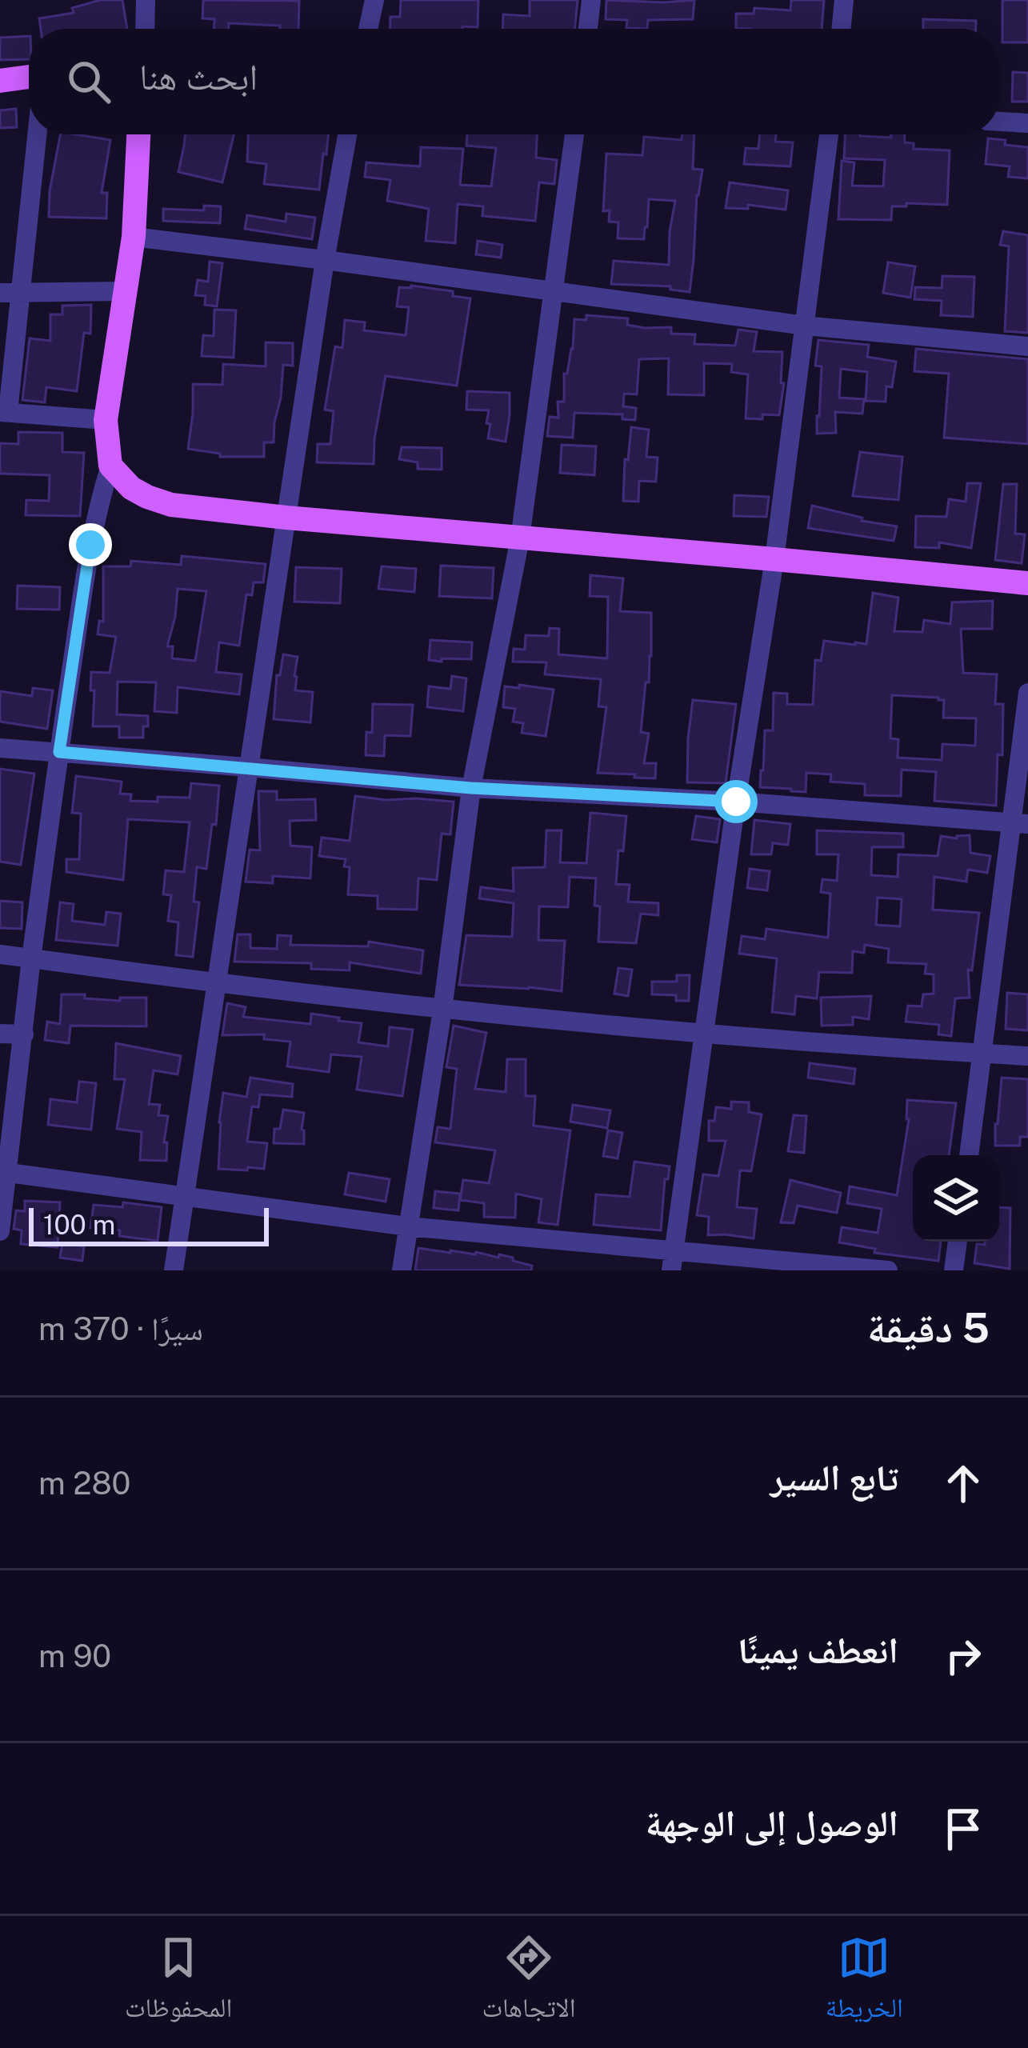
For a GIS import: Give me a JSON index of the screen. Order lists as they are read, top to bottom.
{
  "scale_bar": "100 m",
  "page": {
    "search": "ابحث هنا",
    "scale": "100 m",
    "heading": ["5 دقيقة", "سيرًا · 370 m"],
    "list": [
      ["تابع السير", "280 m"],
      ["انعطف يمينًا", "90 m"],
      "الوصول إلى الوجهة"
    ],
    "nav": ["الخريطة", "الاتجاهات", "المحفوظات"]
  }
}
